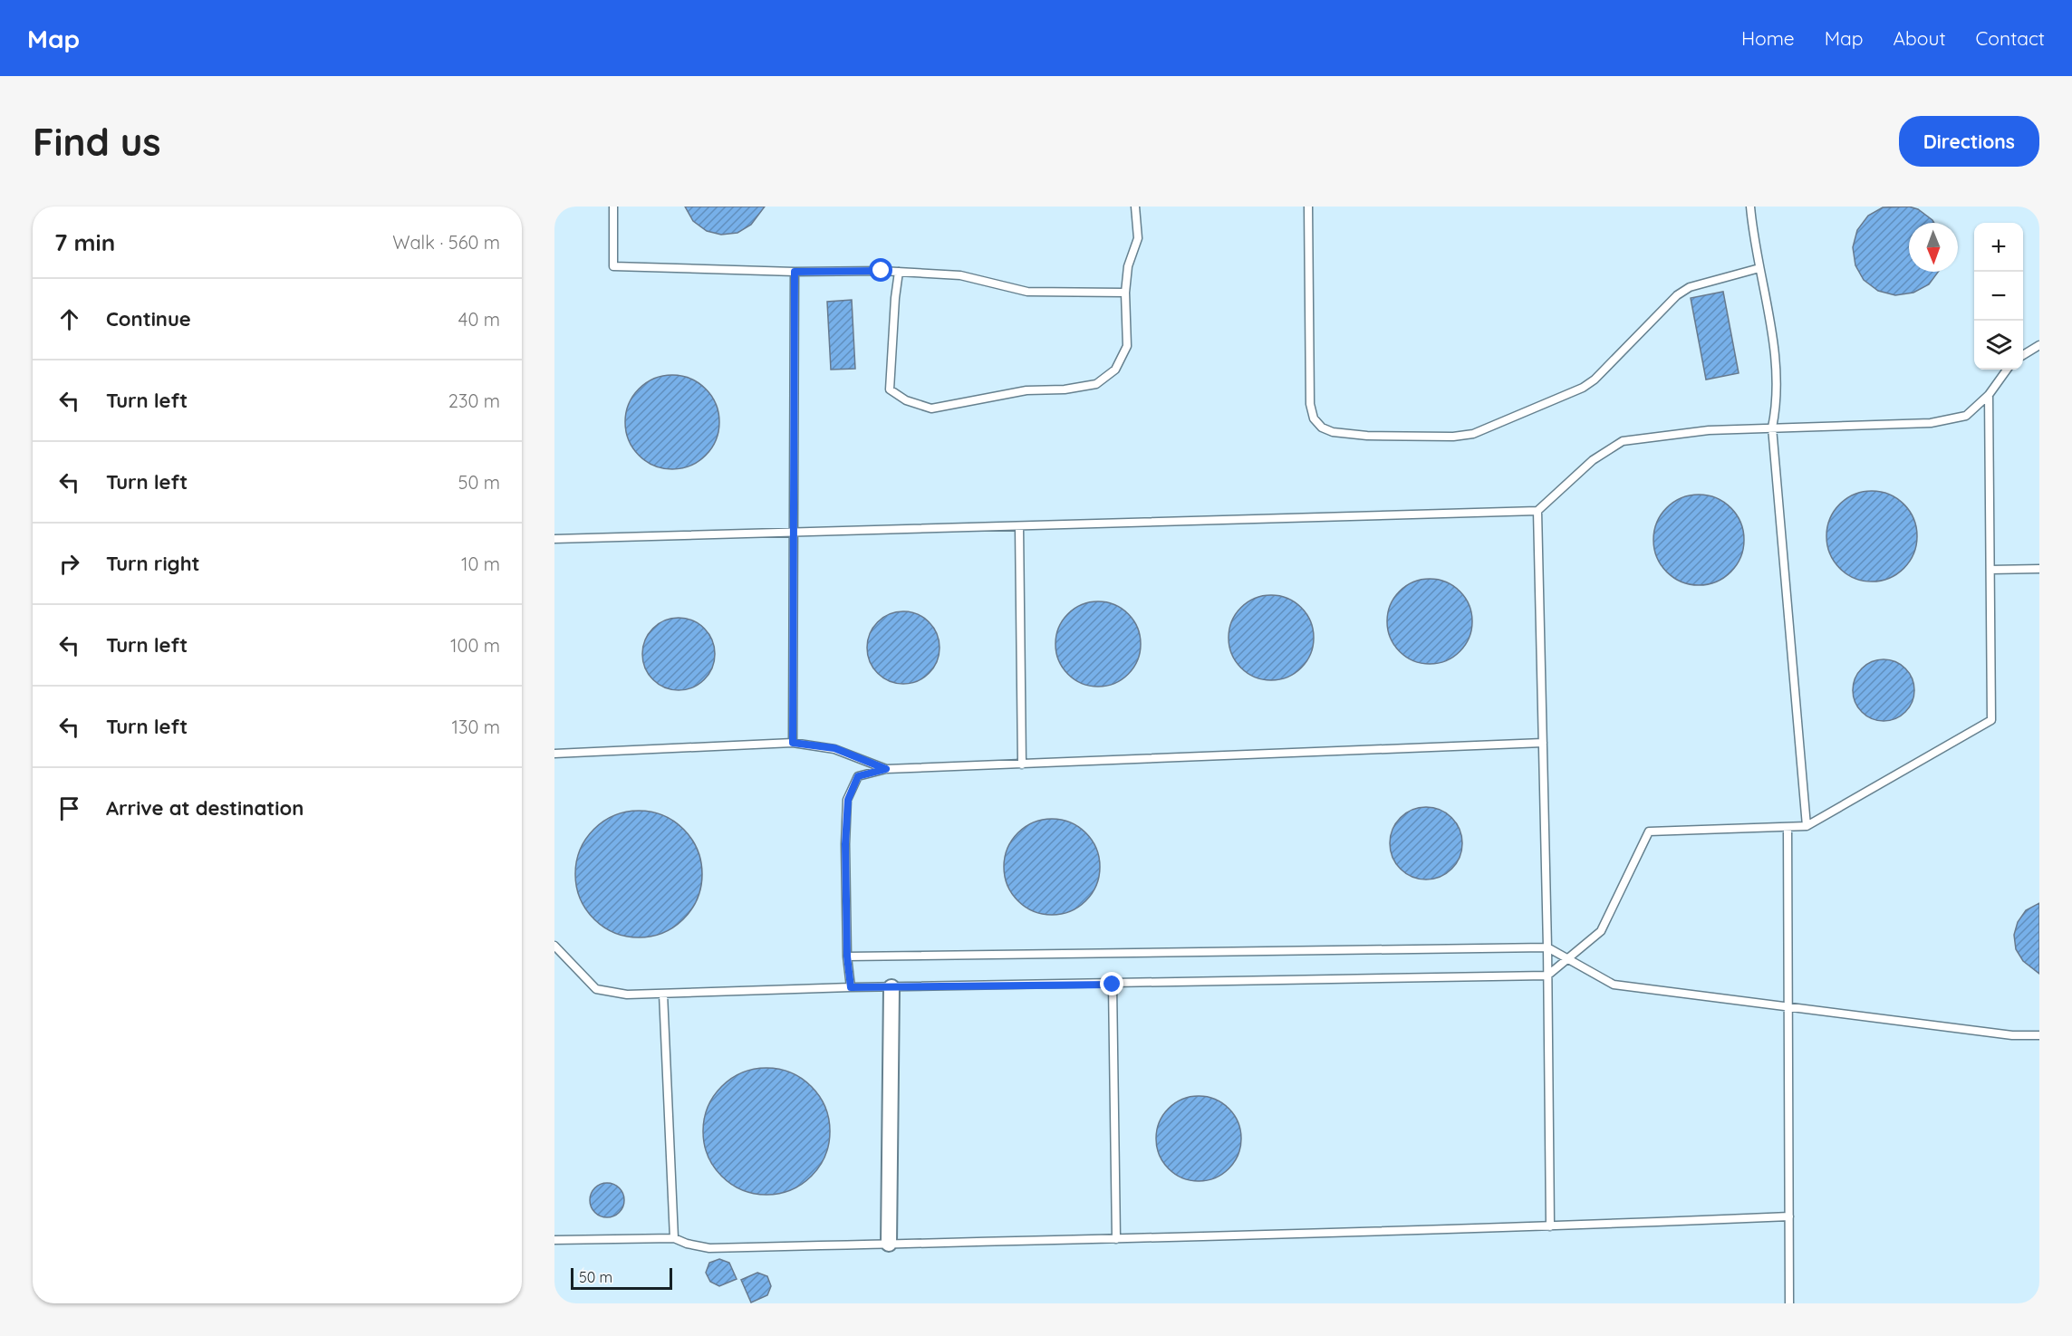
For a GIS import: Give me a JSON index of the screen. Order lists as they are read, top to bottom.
{
  "scale_bar": "50 m",
  "north": "bottom",
  "page": {
    "header": "Map",
    "nav": [
      "Home",
      "Map",
      "About",
      "Contact"
    ],
    "buttons": "Directions",
    "title": "Find us",
    "heading": ["7 min", "Walk · 560 m"],
    "map_buttons": ["+", "−"],
    "list": [
      ["Continue", "40 m"],
      ["Turn left", "230 m"],
      ["Turn left", "50 m"],
      ["Turn right", "10 m"],
      ["Turn left", "100 m"],
      ["Turn left", "130 m"],
      "Arrive at destination"
    ],
    "scale": "50 m"
  }
}
